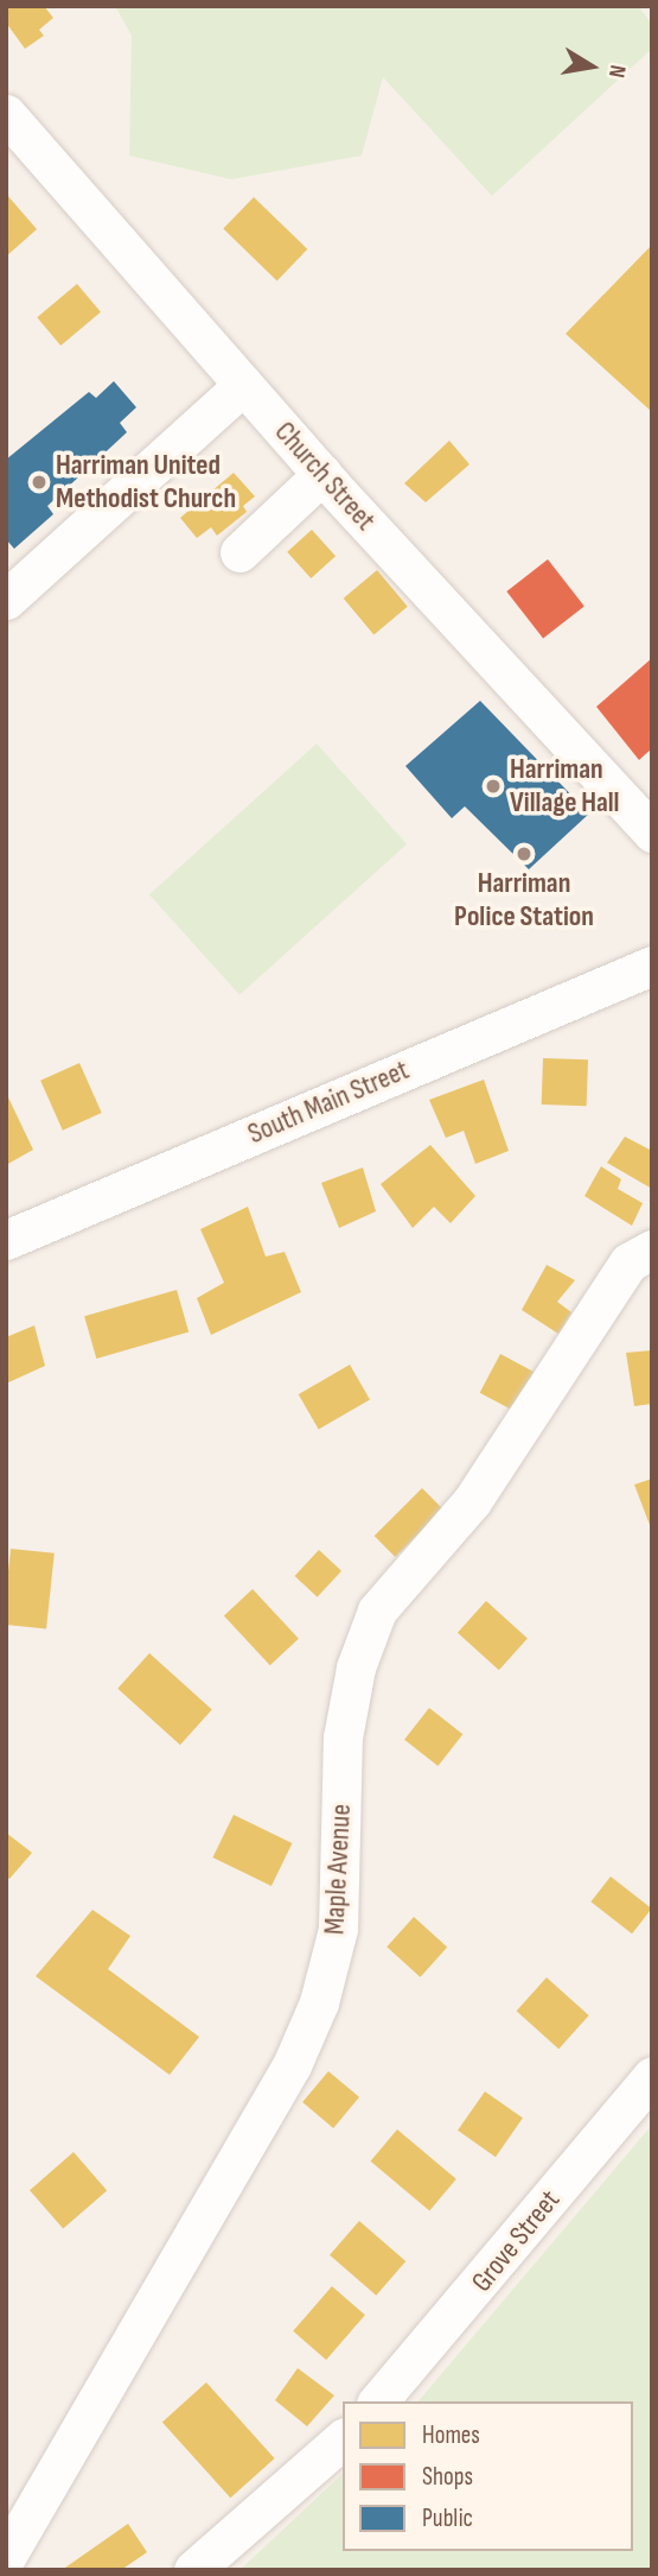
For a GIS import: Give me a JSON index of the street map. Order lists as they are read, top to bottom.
{
  "streets": {
    "street": [
      "Church Street",
      "South Main Street",
      "Maple Avenue",
      "Grove Street"
    ]
  },
  "places": ["Harriman United Methodist Church", "Harriman Village Hall", "Harriman Police Station"],
  "legend": ["Homes", "Shops", "Public"],
  "north": "right"
}
